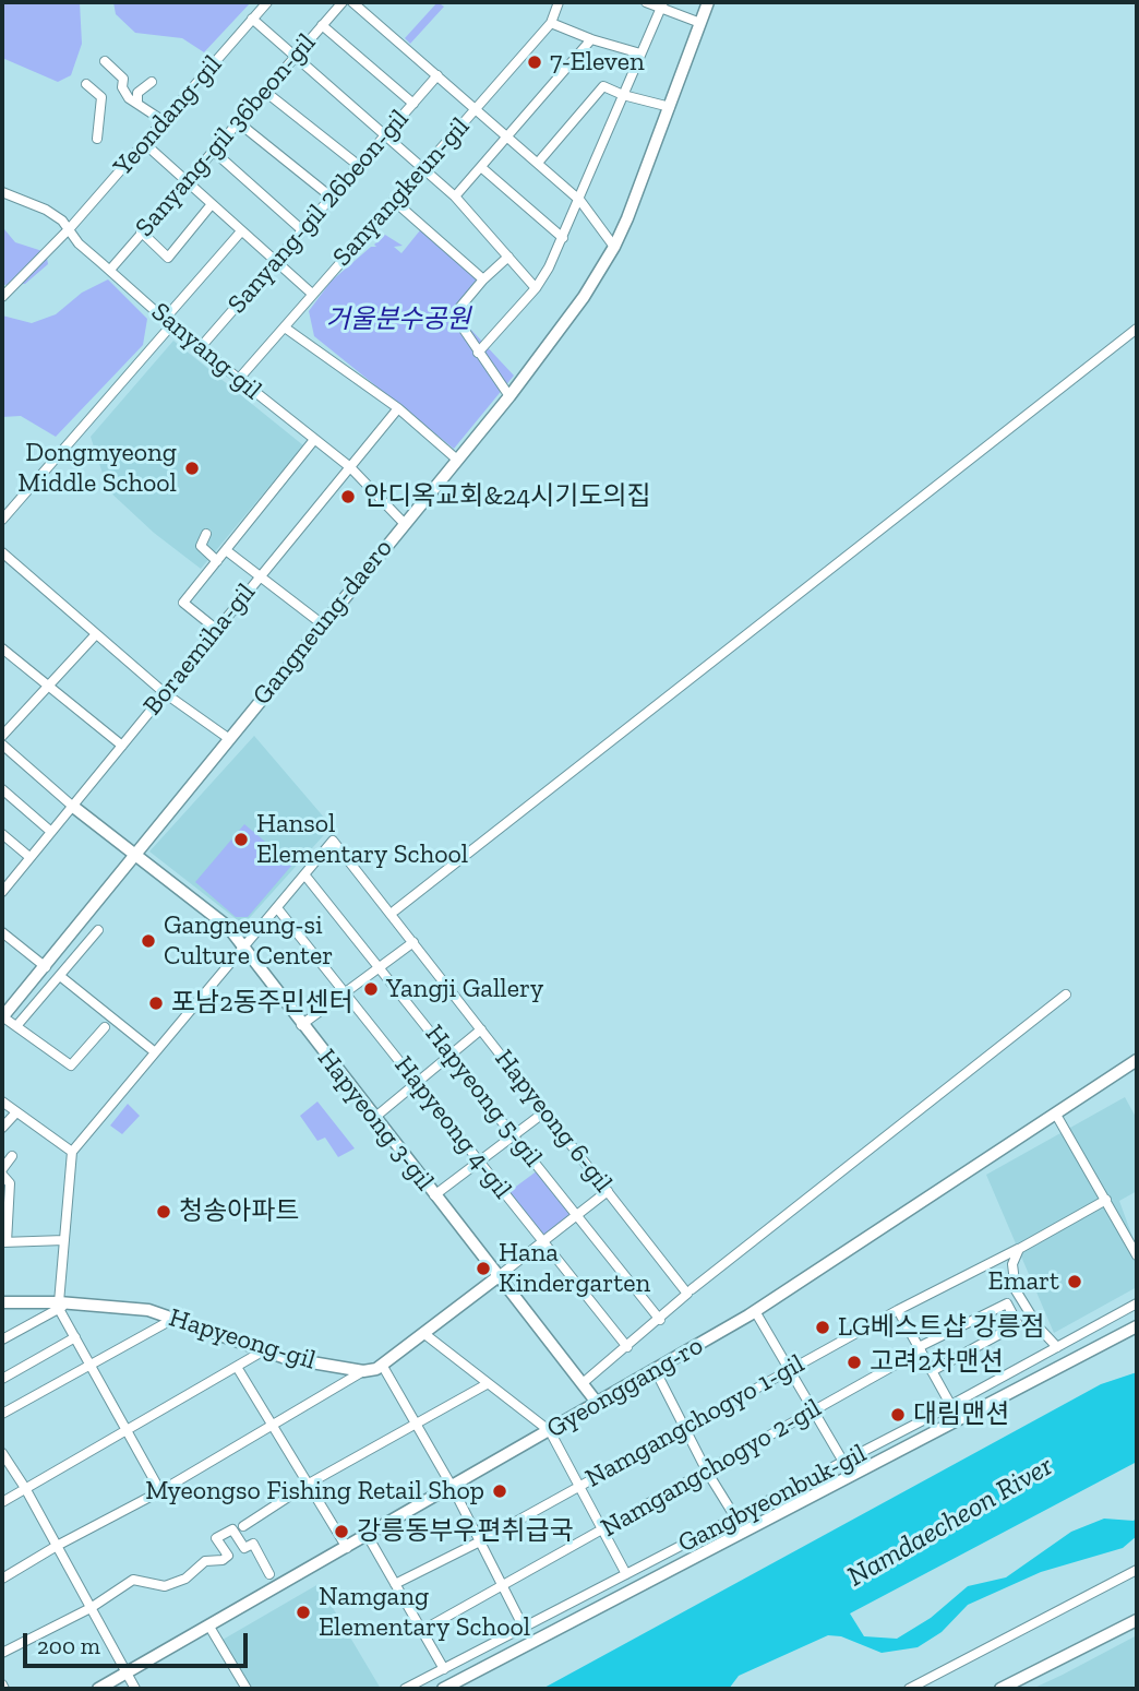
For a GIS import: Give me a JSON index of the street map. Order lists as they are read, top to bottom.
{
  "streets": {
    "street": [
      "Yeondang-gil",
      "Sanyang-gil 36beon-gil",
      "Sanyangkeun-gil",
      "Sanyang-gil 26beon-gil",
      "Sanyang-gil",
      "Gangneung-daero",
      "Boraemiha-gil",
      "Hapyeong 5-gil",
      "Hapyeong 3-gil",
      "Hapyeong 6-gil",
      "Hapyeong 4-gil",
      "Hapyeong-gil",
      "Gyeonggang-ro",
      "Namgangchogyo 1-gil",
      "Namgangchogyo 2-gil",
      "Gangbyeonbuk-gil"
    ]
  },
  "crossings": [
    ["Yeondang-gil", "Sanyang-gil"],
    ["Sanyang-gil 36beon-gil", "Sanyang-gil"],
    ["Sanyangkeun-gil", "Sanyang-gil"],
    ["Sanyang-gil 26beon-gil", "Sanyang-gil"],
    ["Sanyang-gil", "Gangneung-daero"],
    ["Sanyang-gil", "Boraemiha-gil"],
    ["Gangneung-daero", "Hapyeong 3-gil"],
    ["Boraemiha-gil", "Hapyeong 3-gil"],
    ["Hapyeong 5-gil", "Hapyeong 6-gil"],
    ["Hapyeong 3-gil", "Hapyeong 6-gil"],
    ["Hapyeong 3-gil", "Gyeonggang-ro"],
    ["Hapyeong 6-gil", "Hapyeong 4-gil"]
  ],
  "water": ["Namdaecheon River"],
  "parks": ["거울분수공원"],
  "places": [
    "7-Eleven",
    "Dongmyeong Middle School",
    "안디옥교회&24시기도의집",
    "Hansol Elementary School",
    "Gangneung-si Culture Center",
    "Yangji Gallery",
    "포남2동주민센터",
    "청송아파트",
    "Hana Kindergarten",
    "Emart",
    "LG베스트샵 강릉점",
    "고려2차맨션",
    "대림맨션",
    "Myeongso Fishing Retail Shop",
    "강릉동부우편취급국",
    "Namgang Elementary School"
  ],
  "scale_bar": "200 m"
}
